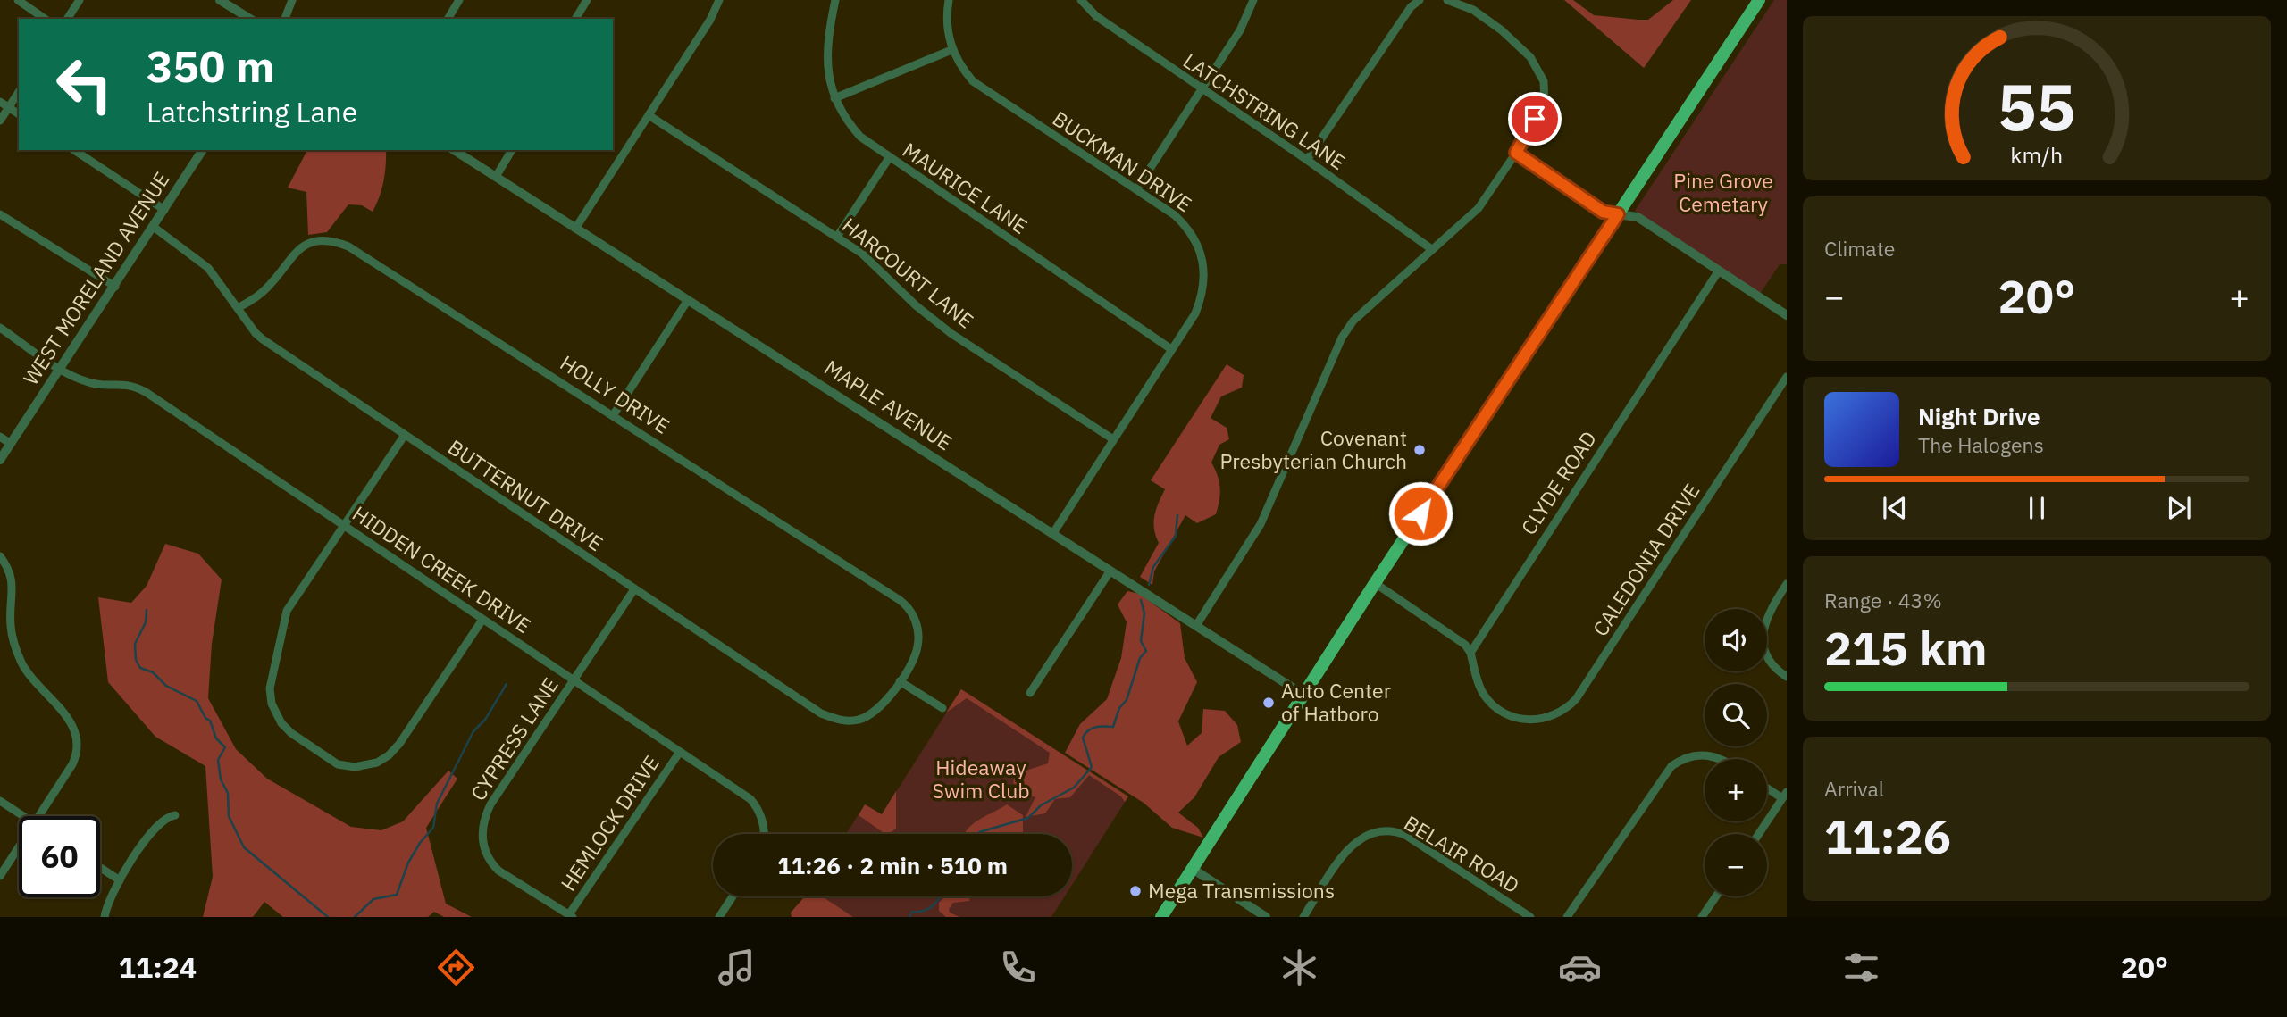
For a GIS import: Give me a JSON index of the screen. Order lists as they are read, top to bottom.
{
  "streets": {
    "street": [
      "LATCHSTRING LANE",
      "BUCKMAN DRIVE",
      "MAURICE LANE",
      "HARCOURT LANE",
      "WEST MORELAND AVENUE",
      "HOLLY DRIVE",
      "MAPLE AVENUE",
      "CLYDE ROAD",
      "BUTTERNUT DRIVE",
      "CALEDONIA DRIVE",
      "HIDDEN CREEK DRIVE",
      "CYPRESS LANE",
      "HEMLOCK DRIVE",
      "BELAIR ROAD"
    ]
  },
  "crossings": [
    ["BUCKMAN DRIVE", "MAURICE LANE"],
    ["BUCKMAN DRIVE", "HARCOURT LANE"],
    ["BUCKMAN DRIVE", "MAPLE AVENUE"],
    ["WEST MORELAND AVENUE", "BUTTERNUT DRIVE"],
    ["WEST MORELAND AVENUE", "HIDDEN CREEK DRIVE"],
    ["HOLLY DRIVE", "BUTTERNUT DRIVE"],
    ["CLYDE ROAD", "CALEDONIA DRIVE"],
    ["BUTTERNUT DRIVE", "CYPRESS LANE"],
    ["HIDDEN CREEK DRIVE", "CYPRESS LANE"],
    ["HIDDEN CREEK DRIVE", "HEMLOCK DRIVE"],
    ["CYPRESS LANE", "HEMLOCK DRIVE"]
  ],
  "parks": ["Pine Grove Cemetary", "Hideaway Swim Club"],
  "places": ["Covenant Presbyterian Church", "Auto Center of Hatboro", "Mega Transmissions"],
  "page": {
    "turn": ["350 m", "Latchstring Lane"],
    "tile": [
      "Climate",
      ["Range · 43%", "215 km"],
      ["Arrival", "11:26"]
    ],
    "heat": ["−", "20°", "+"],
    "song": ["Night Drive", "The Halogens"],
    "map_buttons": ["+", "−"],
    "limit": "60",
    "trip": "11:26 · 2 min · 510 m",
    "tabs": ["11:24", "20°"],
    "gauge": ["55", "km/h"]
  }
}
